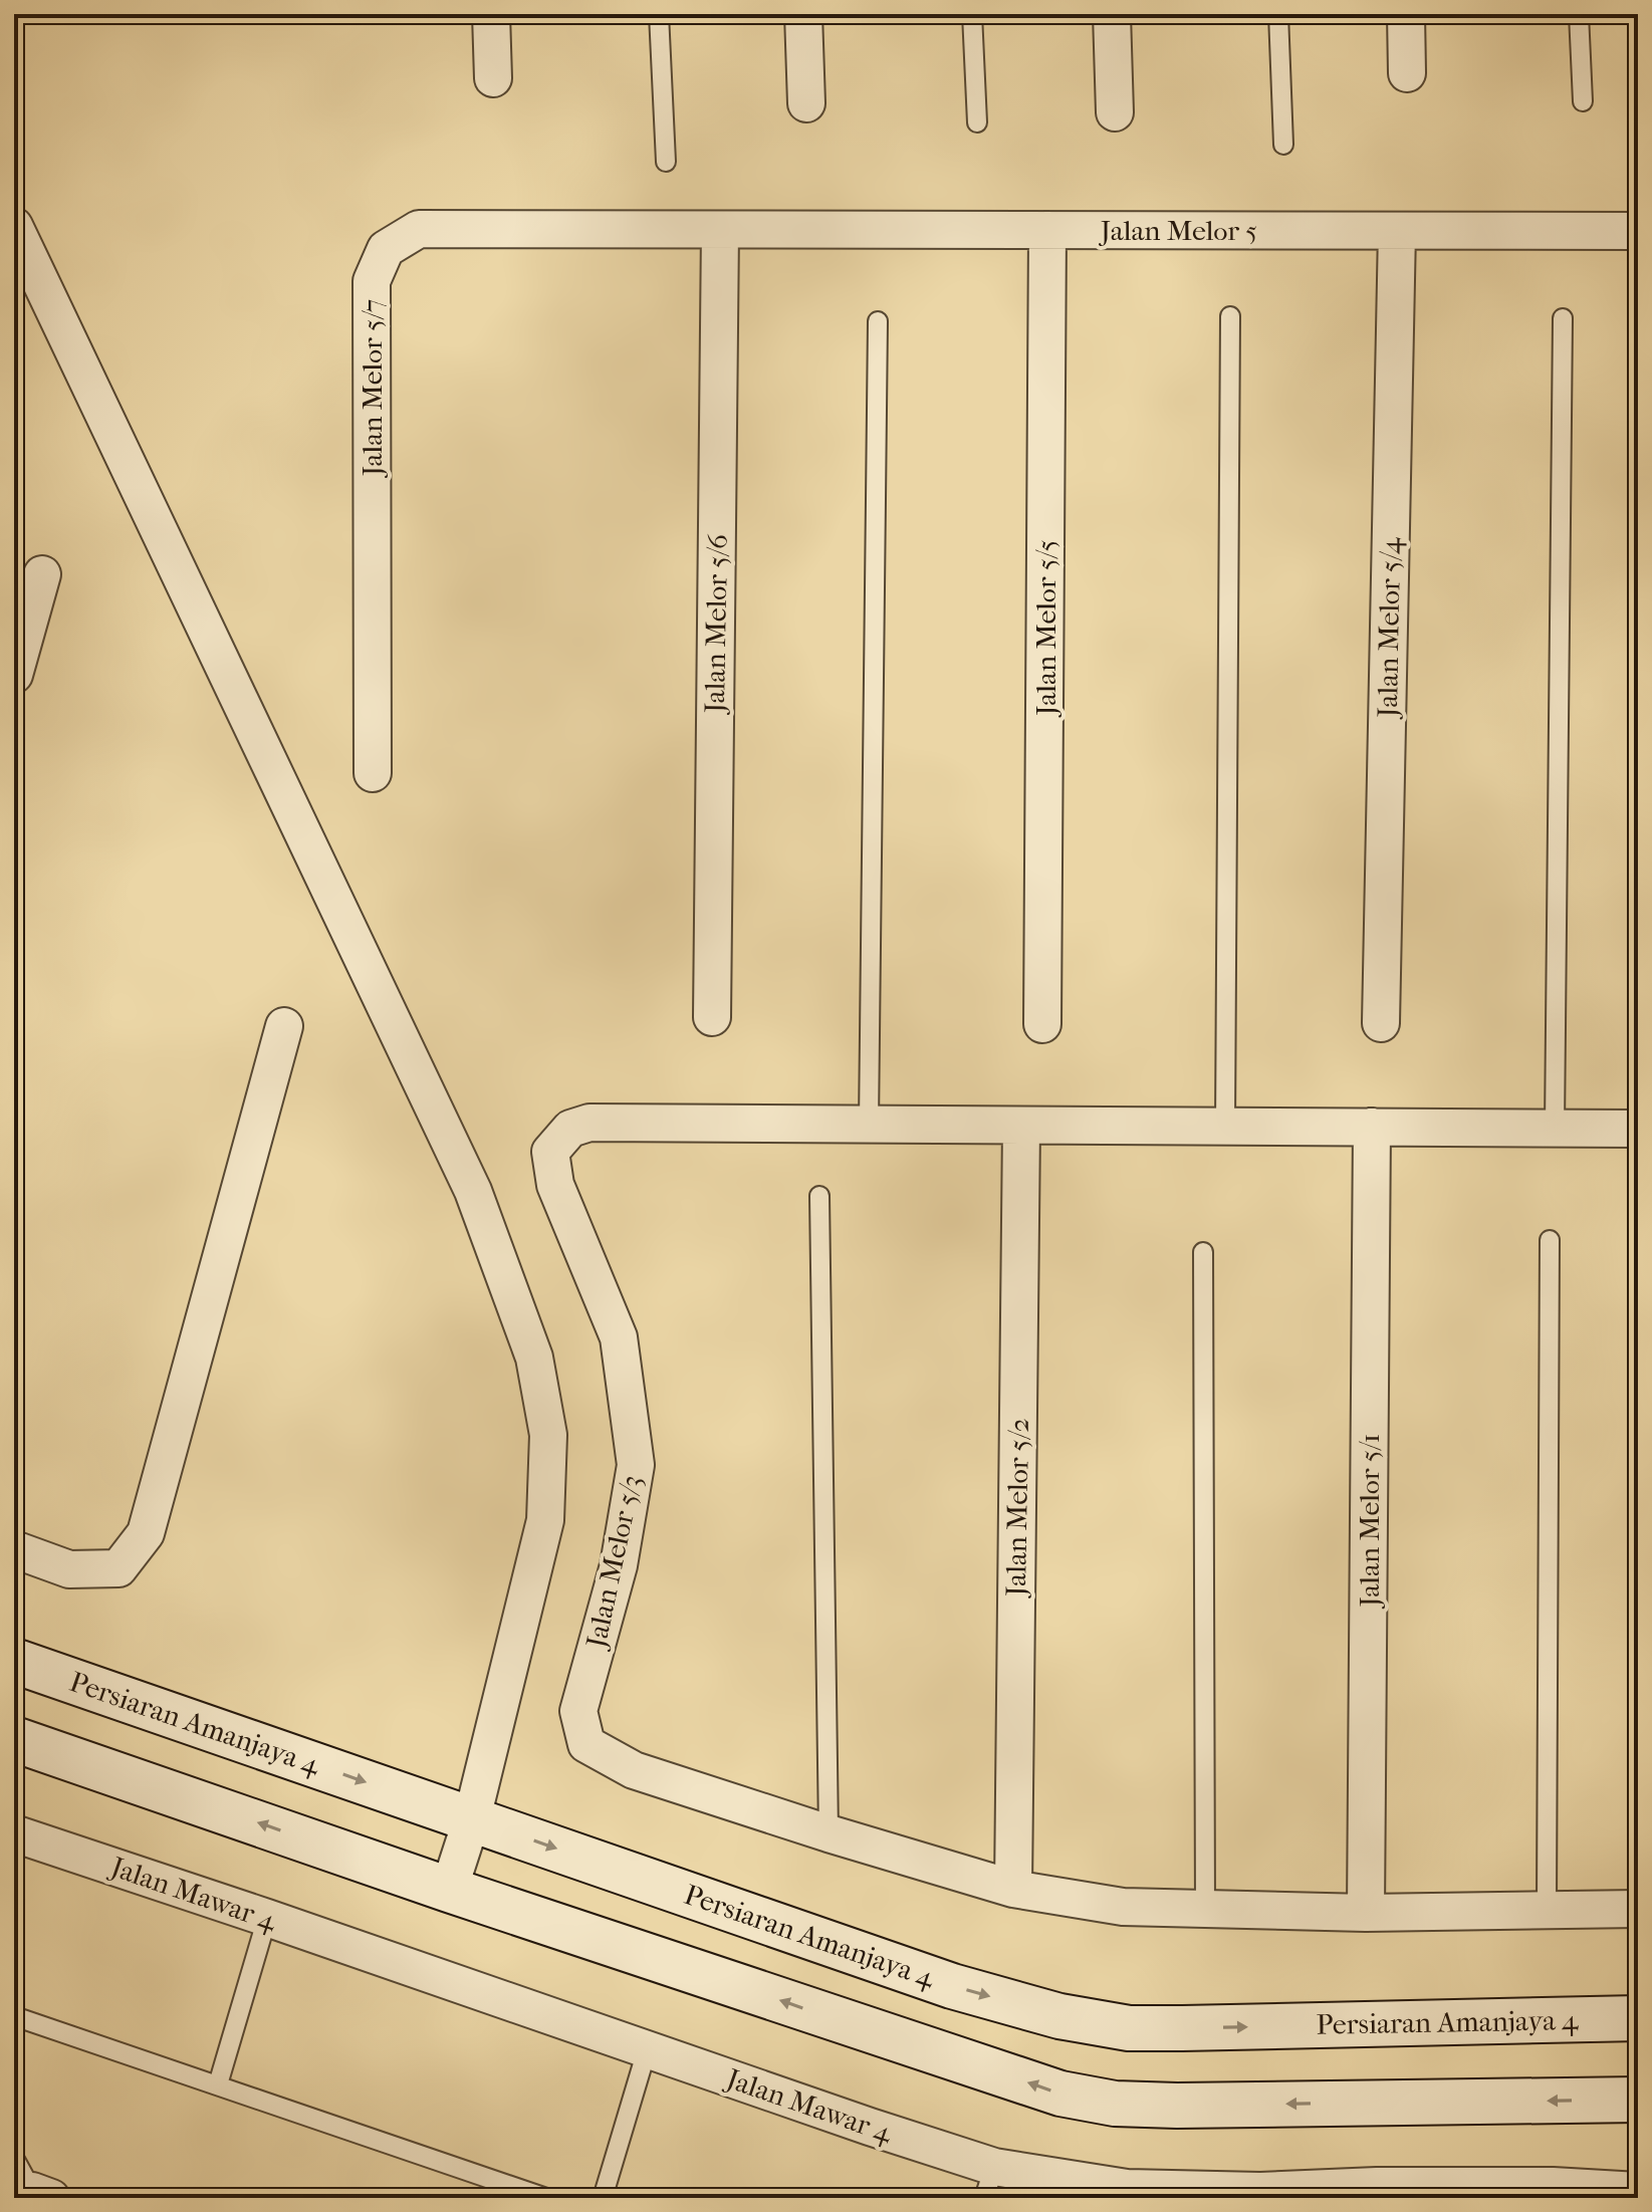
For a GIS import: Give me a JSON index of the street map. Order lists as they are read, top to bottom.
{
  "streets": {
    "street": [
      "Jalan Melor 5",
      "Jalan Melor 5/7",
      "Jalan Melor 5/6",
      "Jalan Melor 5/5",
      "Jalan Melor 5/4",
      "Jalan Melor 5/2",
      "Jalan Melor 5/1",
      "Jalan Melor 5/3",
      "Persiaran Amanjaya 4",
      "Jalan Mawar 4"
    ]
  },
  "crossings": [
    ["Jalan Melor 5", "Jalan Melor 5/7"],
    ["Jalan Melor 5", "Jalan Melor 5/6"],
    ["Jalan Melor 5", "Jalan Melor 5/5"],
    ["Jalan Melor 5", "Jalan Melor 5/4"],
    ["Jalan Melor 5/7", "Jalan Melor 5/6"]
  ]
}
